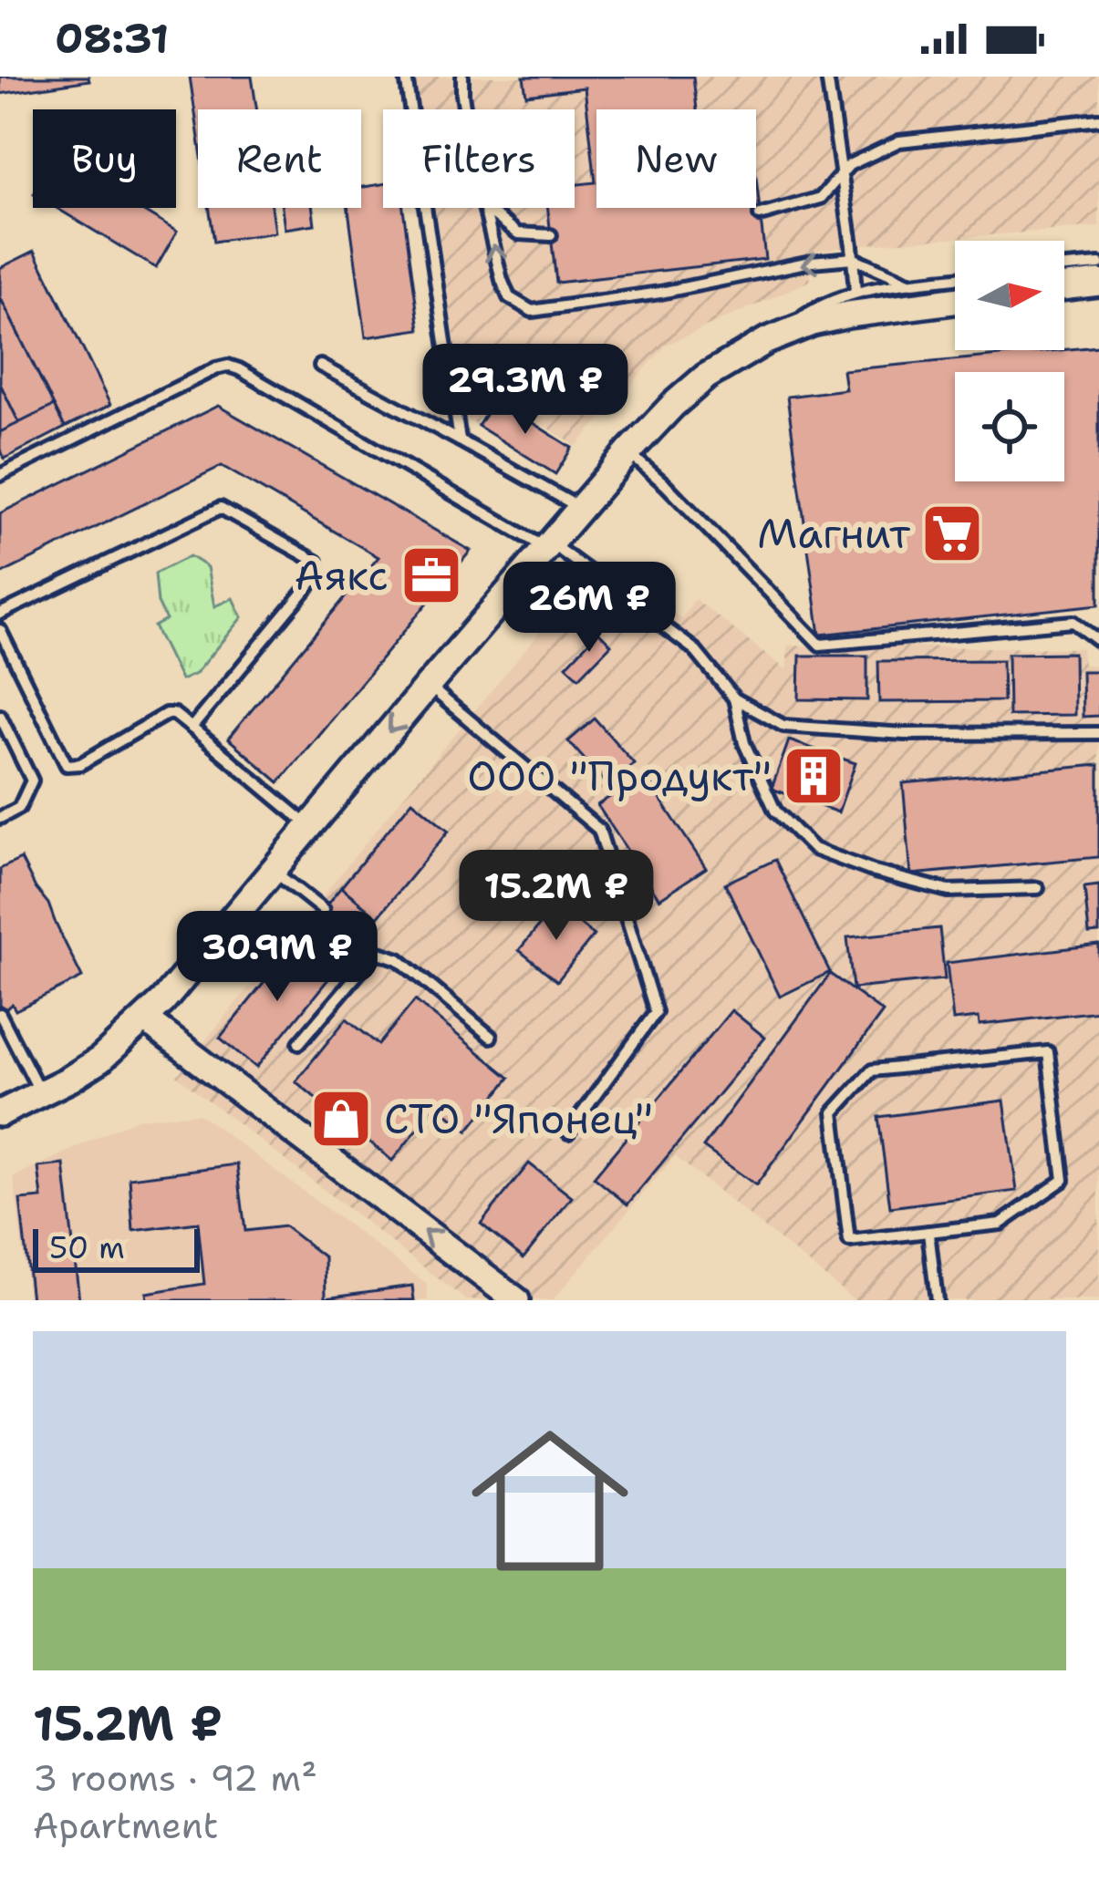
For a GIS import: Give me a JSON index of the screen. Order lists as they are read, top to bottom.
{
  "places": {
    "supermarket": ["Магнит"],
    "office": ["Аякс"],
    "building": ["ООО \"Продукт\""],
    "shop": ["СТО \"Японец\""]
  },
  "scale_bar": "50 m",
  "north": "right",
  "page": {
    "status": "08:31",
    "chip": [
      "Buy",
      "Rent",
      "Filters",
      "New"
    ],
    "price": [
      "29.3M ₽",
      "26M ₽",
      "15.2M ₽",
      "30.9M ₽"
    ],
    "scale": "50 m",
    "list": [
      {
        "name": "15.2M ₽",
        "note": "3 rooms · 92 m² · Apartment"
      }
    ]
  }
}
